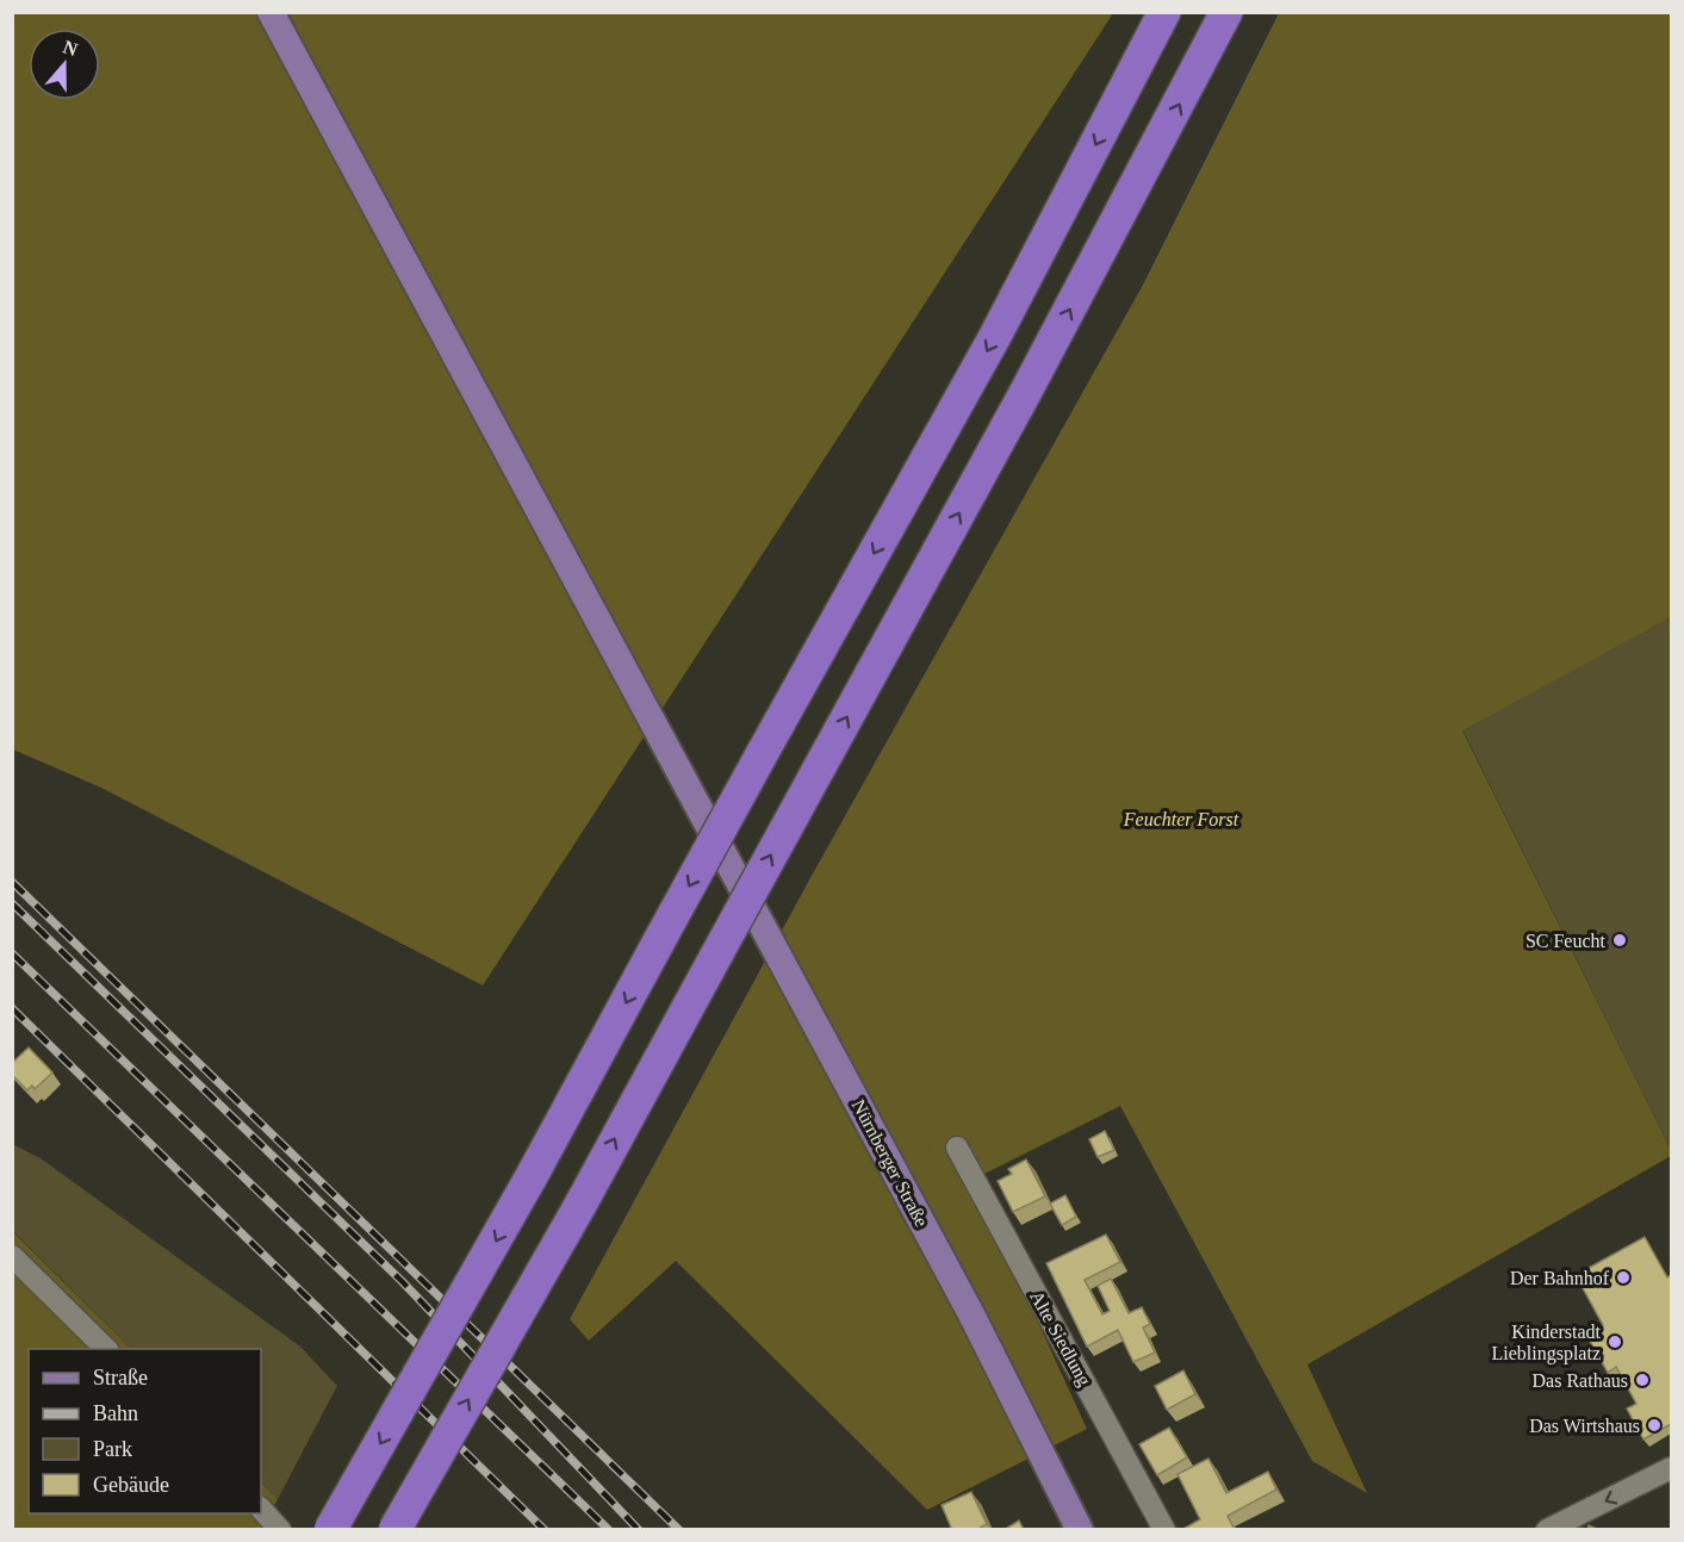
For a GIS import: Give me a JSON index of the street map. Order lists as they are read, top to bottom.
{
  "streets": {
    "main road": ["Nürnberger Straße"],
    "street": ["Alte Siedlung"]
  },
  "parks": ["Feuchter Forst"],
  "places": [
    "SC Feucht",
    "Der Bahnhof",
    "Kinderstadt Lieblingsplatz",
    "Das Rathaus",
    "Das Wirtshaus"
  ],
  "legend": [
    "Straße",
    "Bahn",
    "Park",
    "Gebäude"
  ],
  "north": "top"
}
